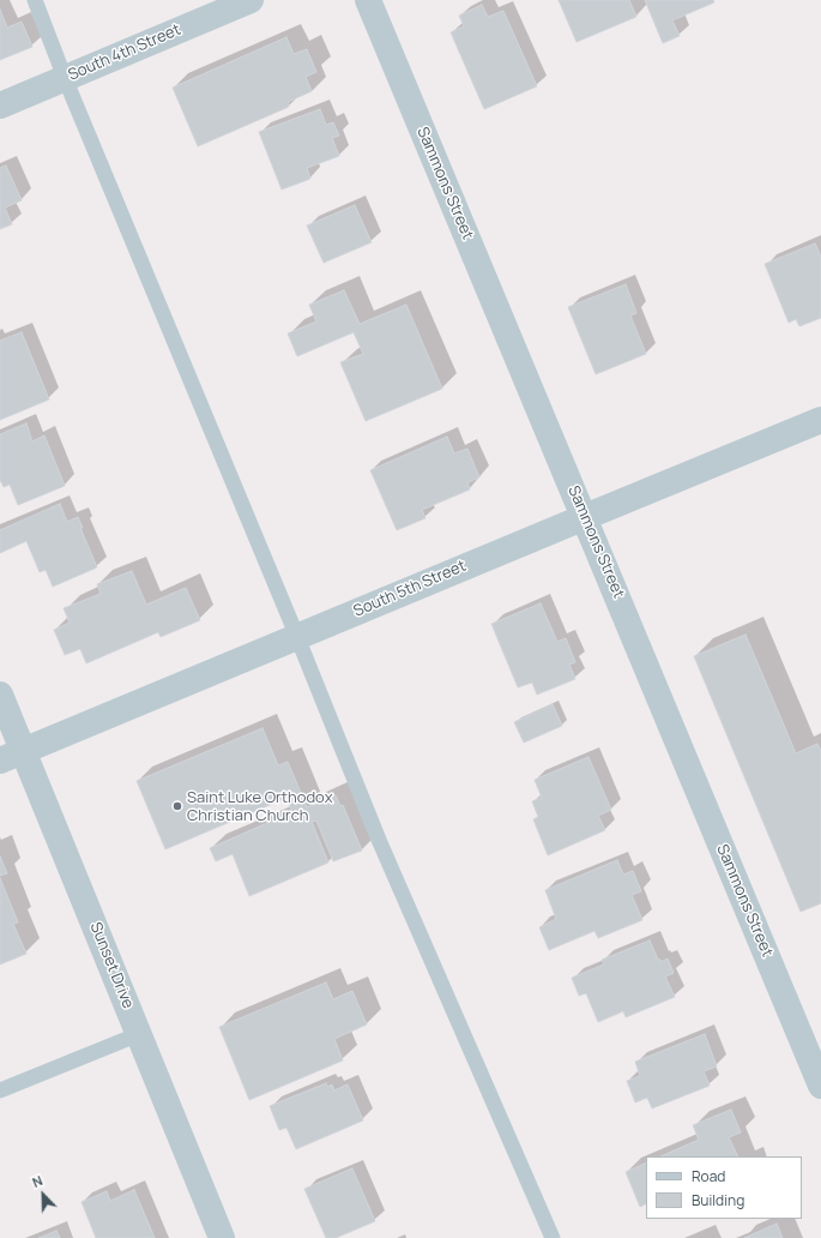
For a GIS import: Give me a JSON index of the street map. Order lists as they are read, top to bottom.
{
  "streets": {
    "street": [
      "South 4th Street",
      "Sammons Street",
      "South 5th Street",
      "Sunset Drive"
    ]
  },
  "crossings": [
    ["Sammons Street", "South 5th Street"],
    ["South 5th Street", "Sunset Drive"]
  ],
  "places": ["Saint Luke Orthodox Christian Church"],
  "legend": ["Road", "Building"],
  "north": "top left"
}
